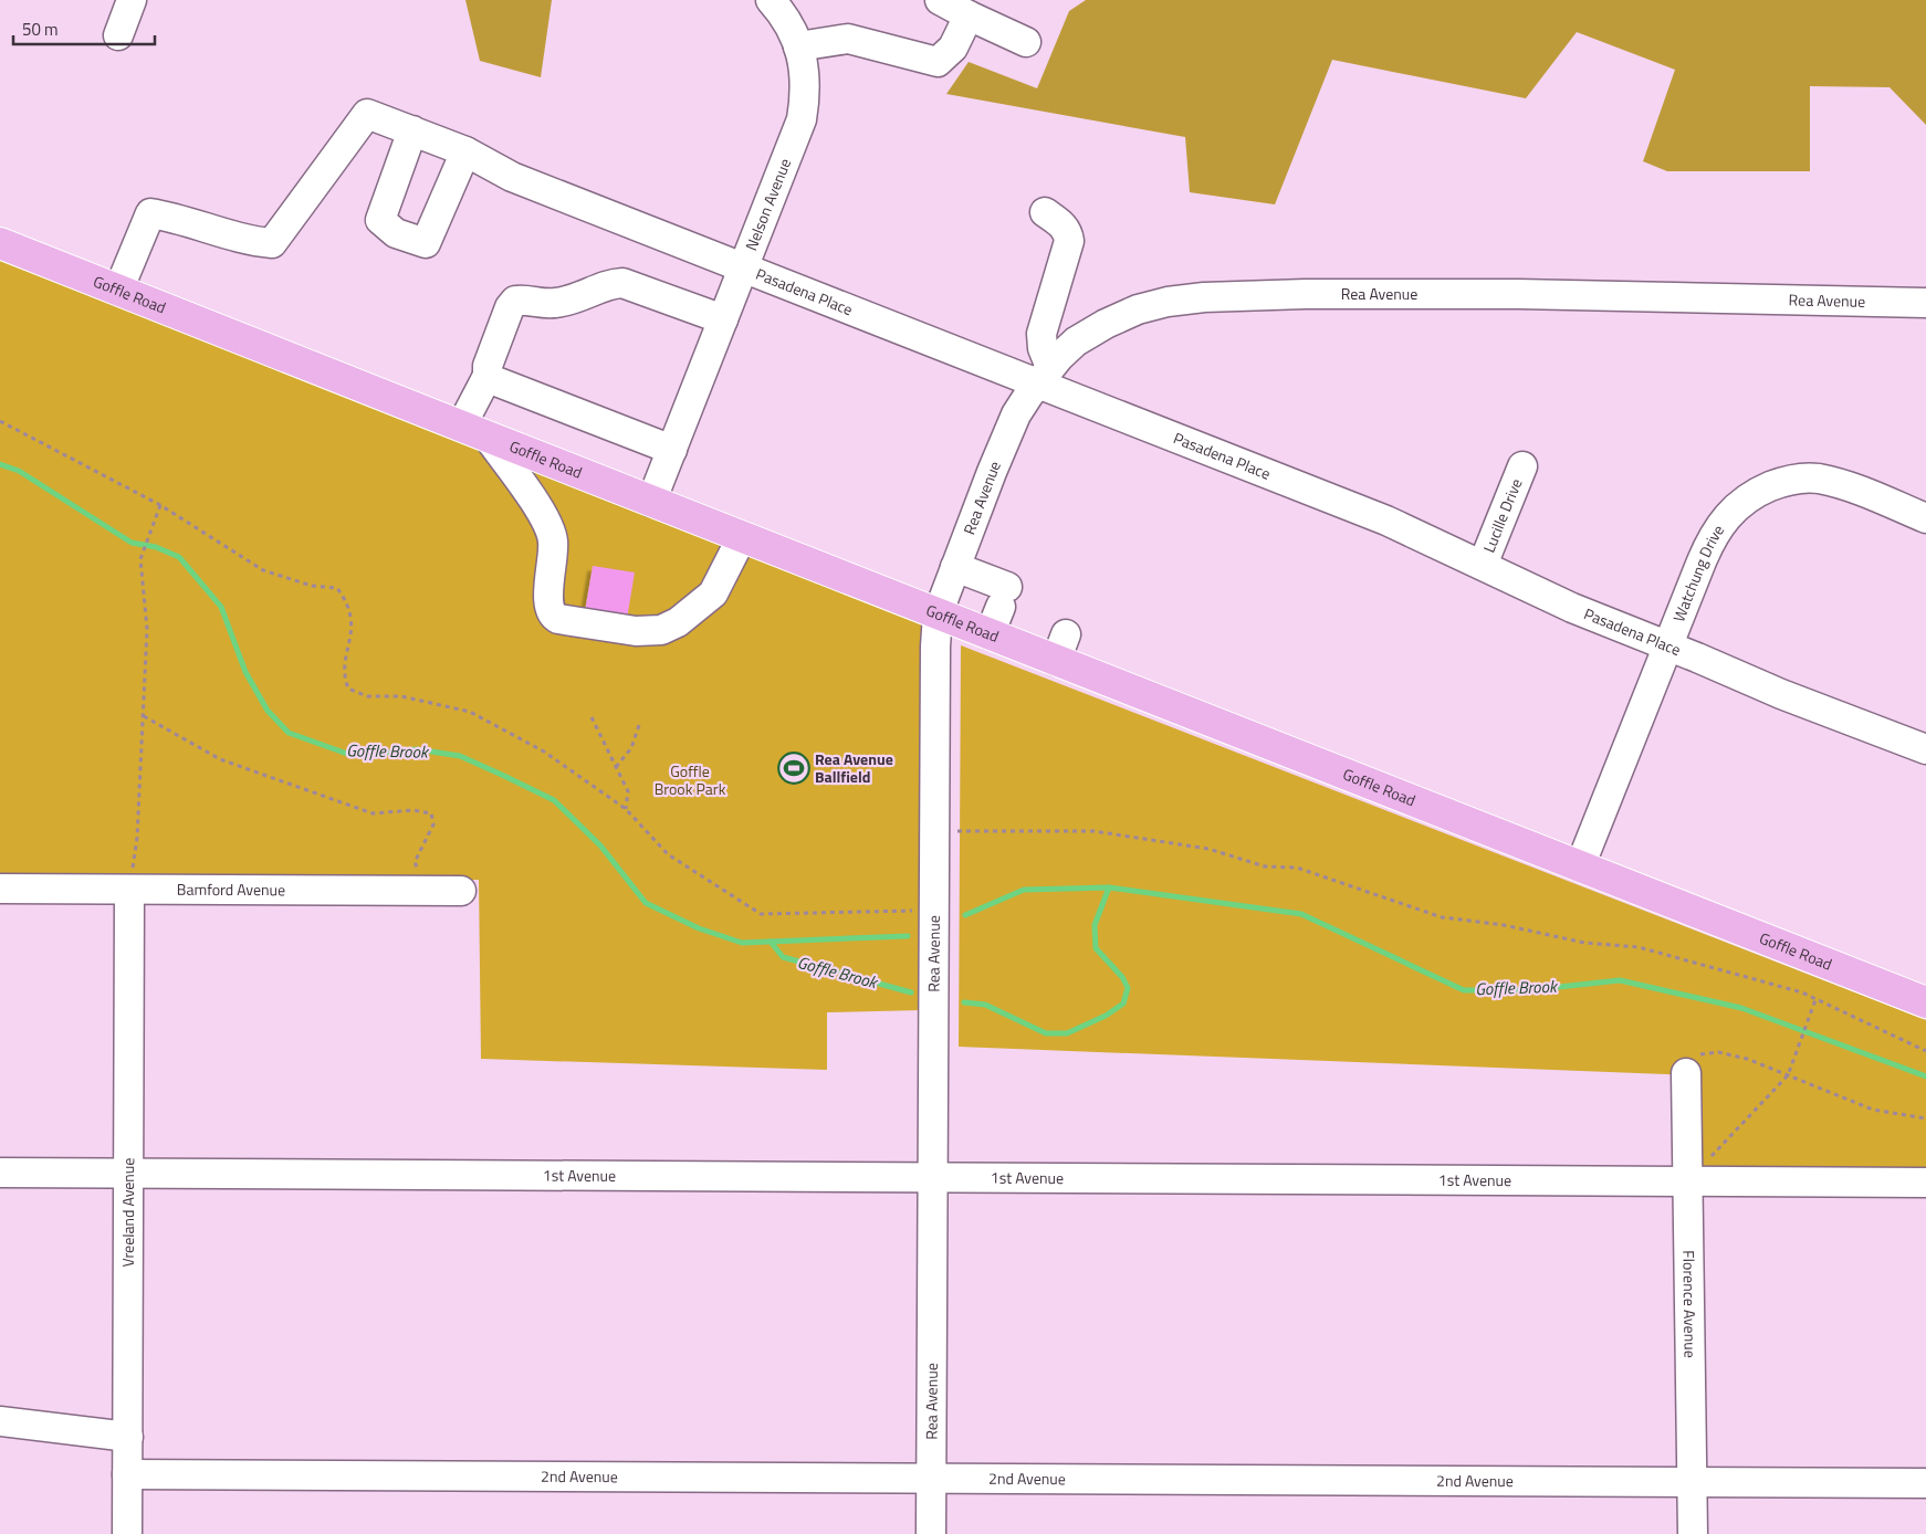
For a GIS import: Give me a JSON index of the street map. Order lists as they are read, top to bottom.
{
  "streets": {
    "main road": ["Goffle Road"],
    "street": [
      "Nelson Avenue",
      "Pasadena Place",
      "Rea Avenue",
      "Lucille Drive",
      "Watchung Drive",
      "Bamford Avenue",
      "1st Avenue",
      "Vreeland Avenue",
      "Florence Avenue",
      "2nd Avenue"
    ]
  },
  "crossings": [
    ["Nelson Avenue", "Pasadena Place"],
    ["Nelson Avenue", "Goffle Road"],
    ["Pasadena Place", "Rea Avenue"],
    ["Pasadena Place", "Goffle Road"],
    ["Pasadena Place", "Lucille Drive"],
    ["Pasadena Place", "Watchung Drive"],
    ["Rea Avenue", "Goffle Road"],
    ["Rea Avenue", "1st Avenue"],
    ["Rea Avenue", "2nd Avenue"],
    ["Goffle Road", "Watchung Drive"],
    ["Bamford Avenue", "Vreeland Avenue"],
    ["1st Avenue", "Vreeland Avenue"],
    ["1st Avenue", "Florence Avenue"],
    ["Vreeland Avenue", "2nd Avenue"],
    ["Florence Avenue", "2nd Avenue"]
  ],
  "water": ["Goffle Brook"],
  "parks": ["Goffle Brook Park"],
  "places": {
    "sports": ["Rea Avenue Ballfield"]
  },
  "scale_bar": "50 m"
}
